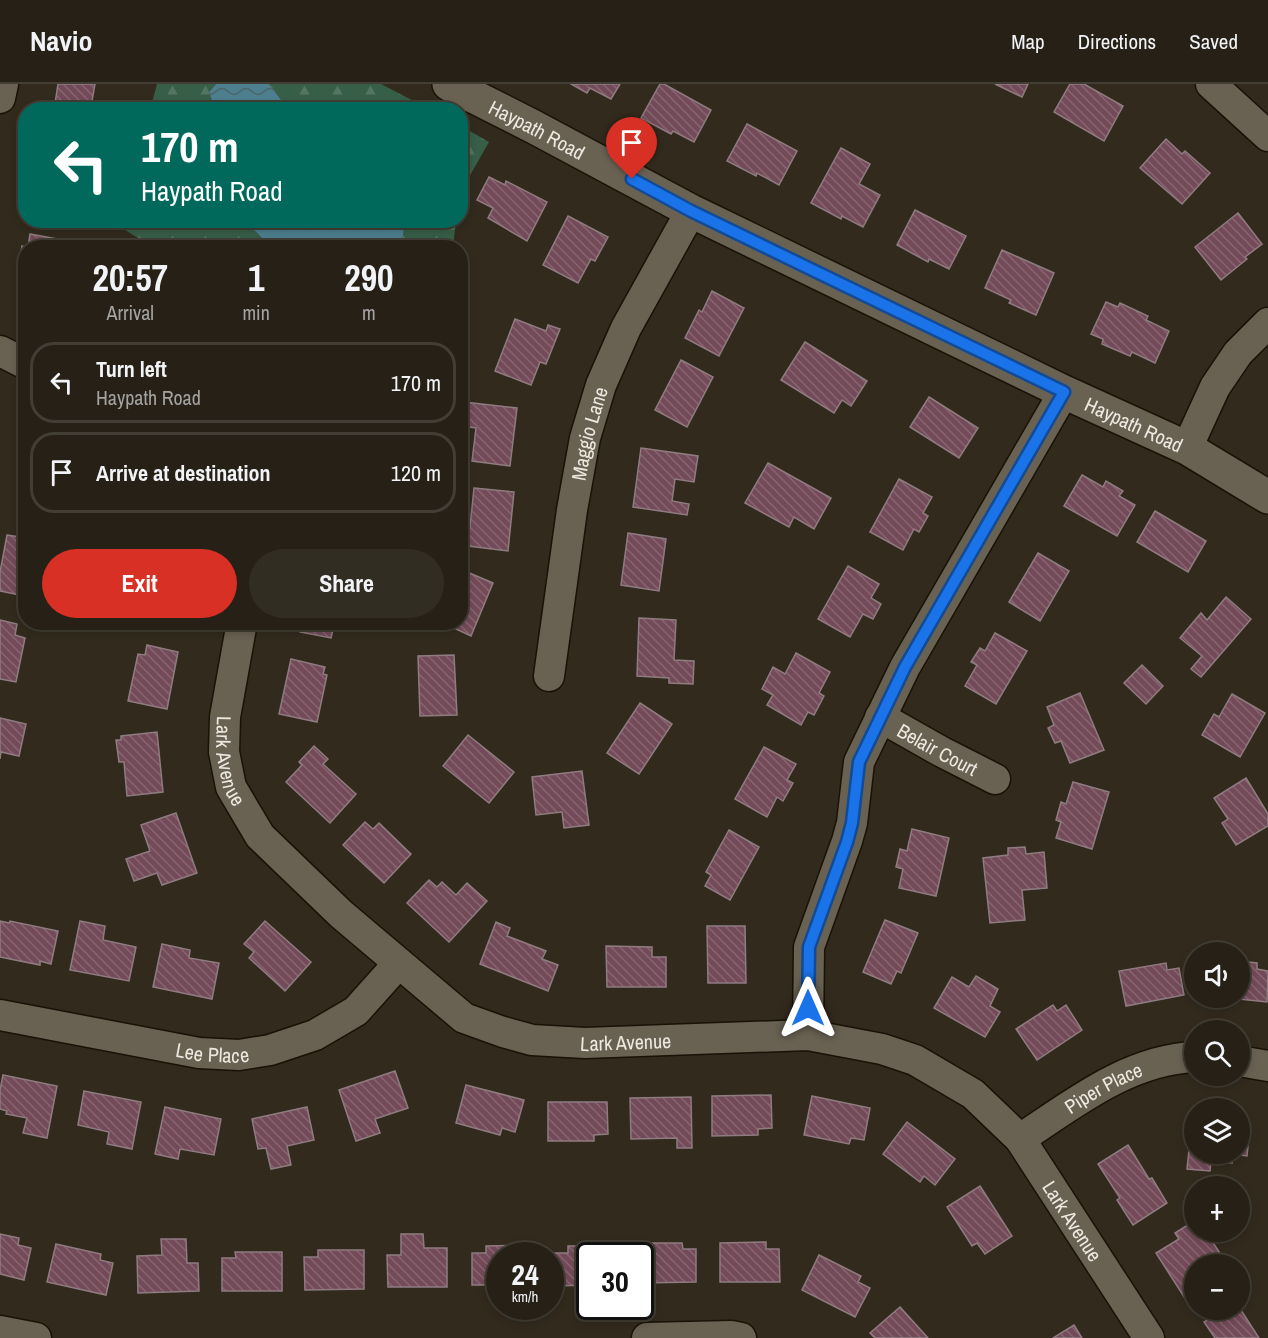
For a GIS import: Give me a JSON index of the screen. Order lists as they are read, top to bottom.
{
  "streets": {
    "street": [
      "Haypath Road",
      "Maggio Lane",
      "Belair Court",
      "Lark Avenue",
      "Lee Place",
      "Piper Place"
    ]
  },
  "crossings": [
    ["Haypath Road", "Maggio Lane"],
    ["Lark Avenue", "Lee Place"],
    ["Lark Avenue", "Piper Place"]
  ],
  "page": {
    "header": "Navio",
    "nav": ["Map", "Directions", "Saved"],
    "turn": ["170 m", "Haypath Road"],
    "eta": [
      "20:57",
      "Arrival",
      "1",
      "min",
      "290",
      "m"
    ],
    "list": [
      {
        "name": "Turn left",
        "note": "Haypath Road",
        "value": "170 m"
      },
      {
        "name": "Arrive at destination",
        "value": "120 m"
      }
    ],
    "buttons": ["Exit", "Share"],
    "map_buttons": ["+", "−"],
    "speed": "24 km/h",
    "limit": "30"
  }
}
